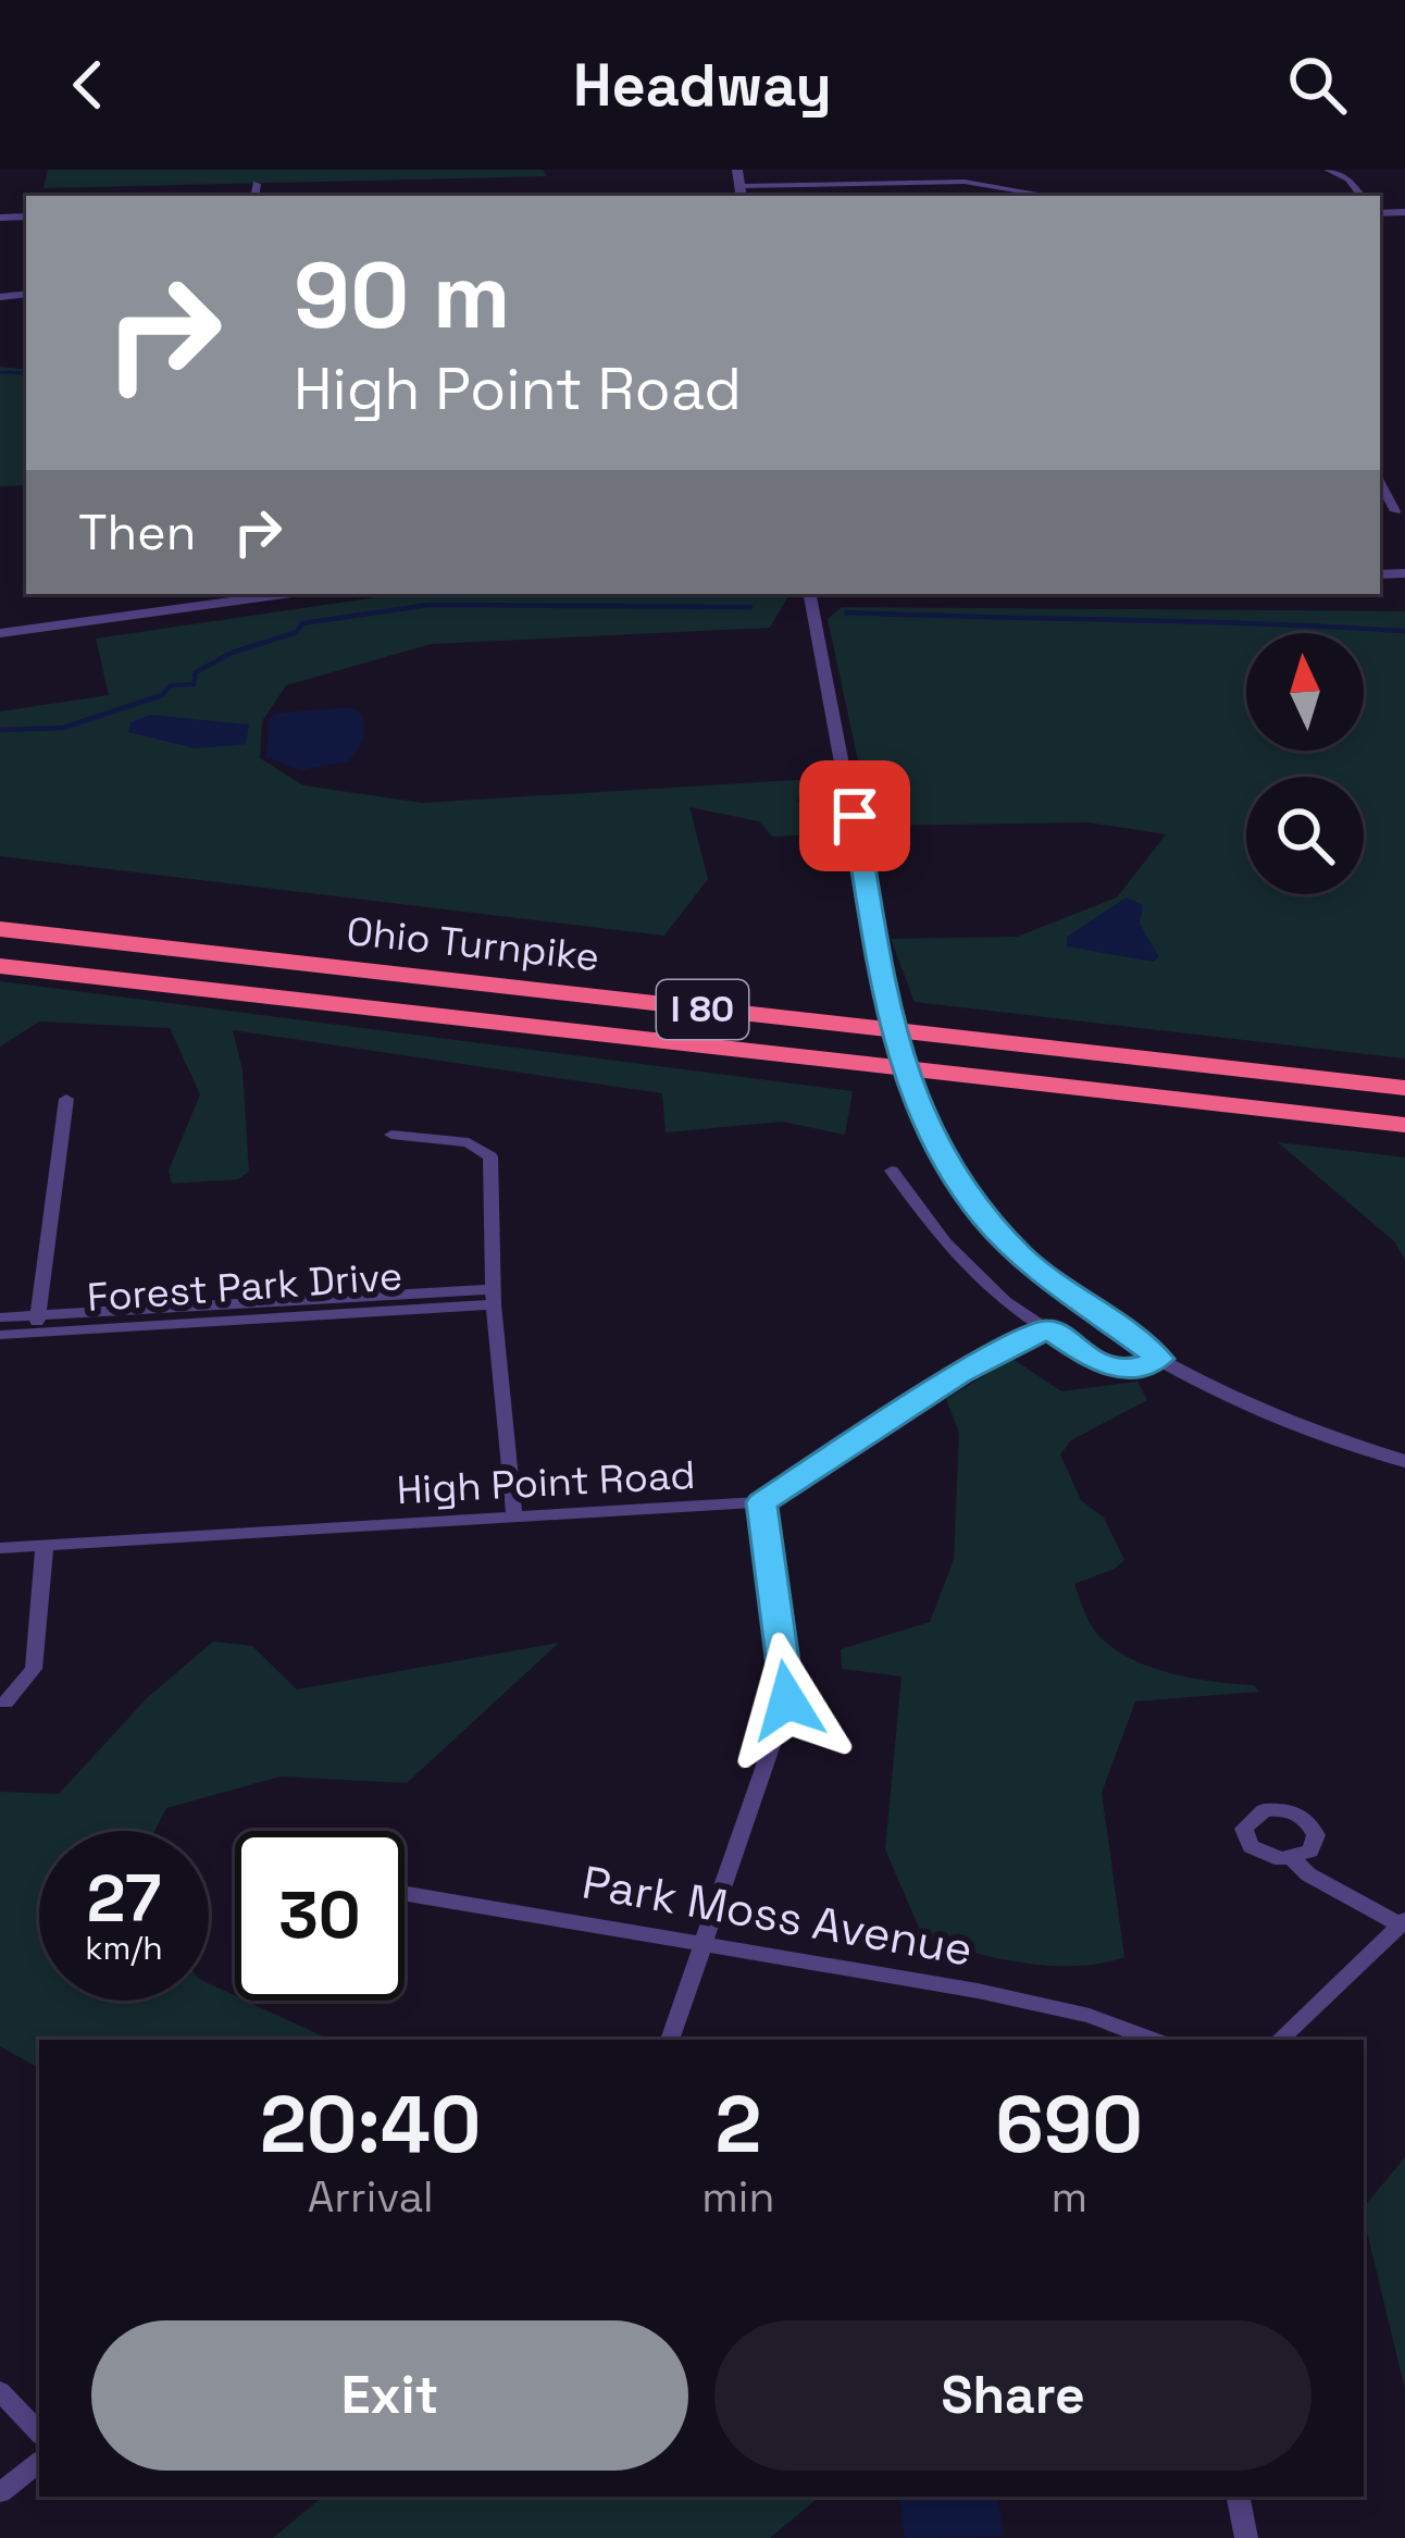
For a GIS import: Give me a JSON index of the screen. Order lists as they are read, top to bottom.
{
  "streets": {
    "highway": ["Ohio Turnpike", "I 80"],
    "street": ["Forest Park Drive", "High Point Road", "Park Moss Avenue"]
  },
  "north": "top",
  "page": {
    "header": "Headway",
    "turn": ["90 m", "High Point Road"],
    "then": "Then",
    "speed": "27 km/h",
    "limit": "30",
    "eta": [
      "20:40",
      "Arrival",
      "2",
      "min",
      "690",
      "m"
    ],
    "buttons": ["Exit", "Share"]
  }
}
